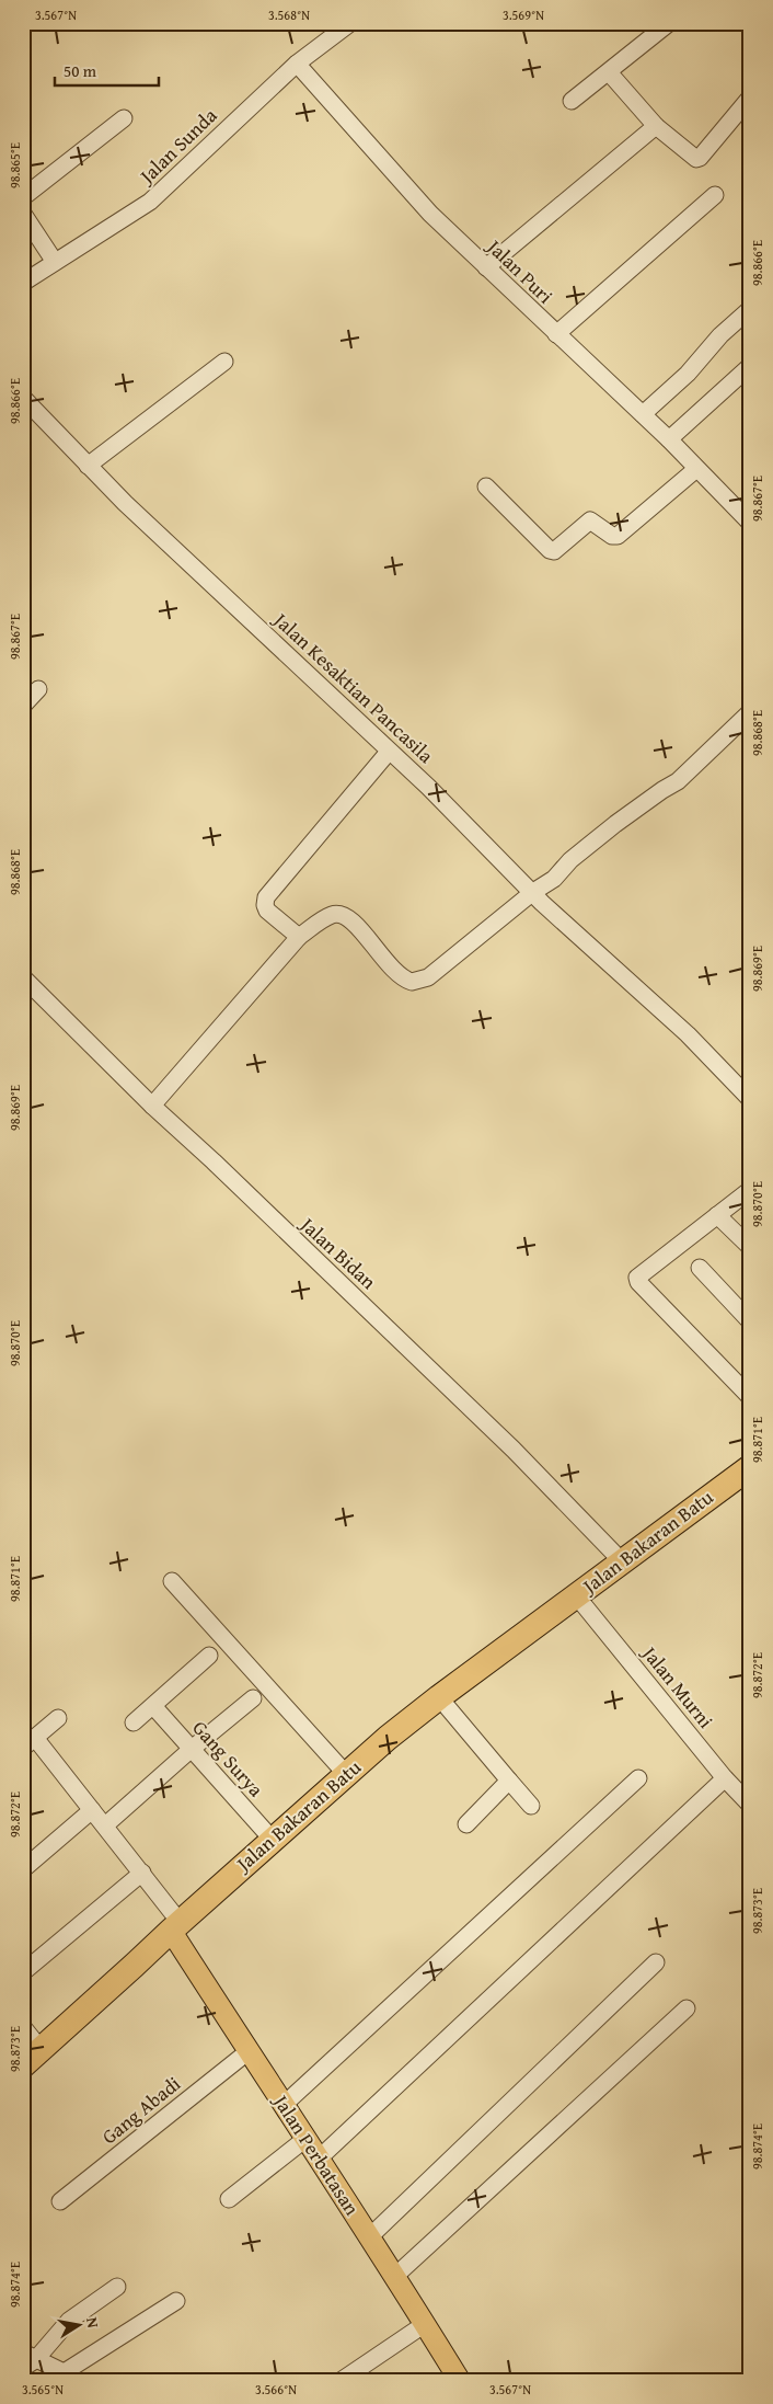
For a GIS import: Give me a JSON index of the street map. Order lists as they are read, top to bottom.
{
  "streets": {
    "highway": ["Jalan Bakaran Batu"],
    "main road": ["Jalan Perbatasan"],
    "street": [
      "Jalan Sunda",
      "Jalan Puri",
      "Jalan Kesaktian Pancasila",
      "Jalan Bidan",
      "Jalan Murni",
      "Gang Surya",
      "Gang Abadi"
    ]
  },
  "crossings": [
    ["Jalan Sunda", "Jalan Puri"],
    ["Jalan Bidan", "Jalan Bakaran Batu"],
    ["Jalan Bakaran Batu", "Jalan Murni"],
    ["Jalan Bakaran Batu", "Gang Surya"],
    ["Jalan Bakaran Batu", "Jalan Perbatasan"],
    ["Gang Abadi", "Jalan Perbatasan"]
  ],
  "scale_bar": "50 m",
  "north": "right",
  "coordinates": [
    "3.567°N",
    "3.568°N",
    "3.569°N",
    "98.865°E",
    "98.866°E",
    "98.867°E",
    "98.868°E",
    "98.869°E",
    "98.870°E",
    "98.871°E",
    "98.872°E",
    "98.873°E",
    "98.874°E",
    "3.565°N",
    "3.566°N"
  ]
}
